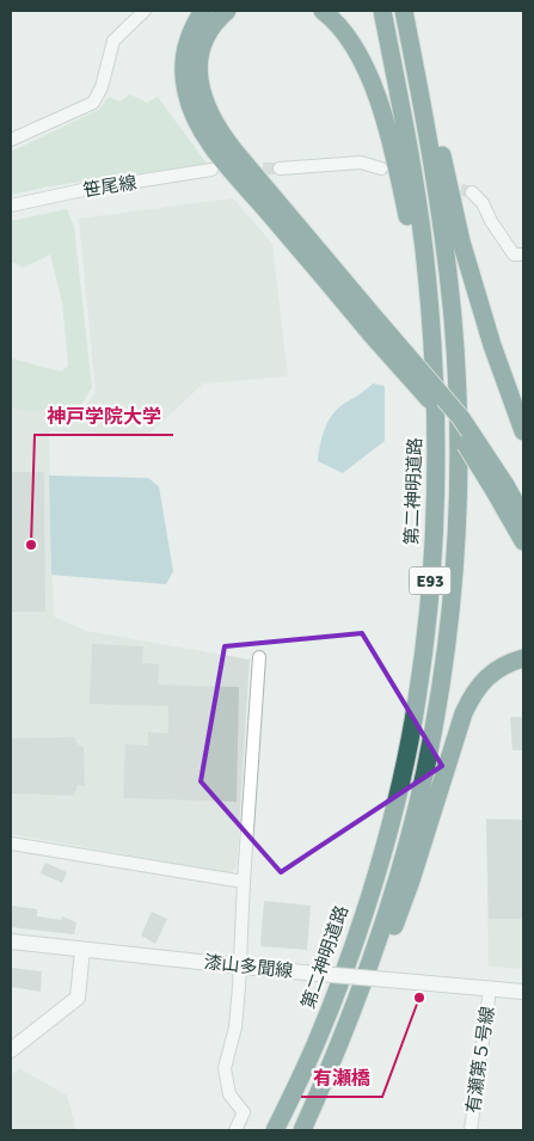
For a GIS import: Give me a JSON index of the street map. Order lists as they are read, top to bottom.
{
  "streets": {
    "highway": ["第二神明道路", "E93"],
    "street": ["笹尾線", "漆山多聞線", "有瀬第５号線"]
  },
  "crossings": [
    ["漆山多聞線", "有瀬第５号線"]
  ],
  "places": ["神戸学院大学", "有瀬橋"]
}
